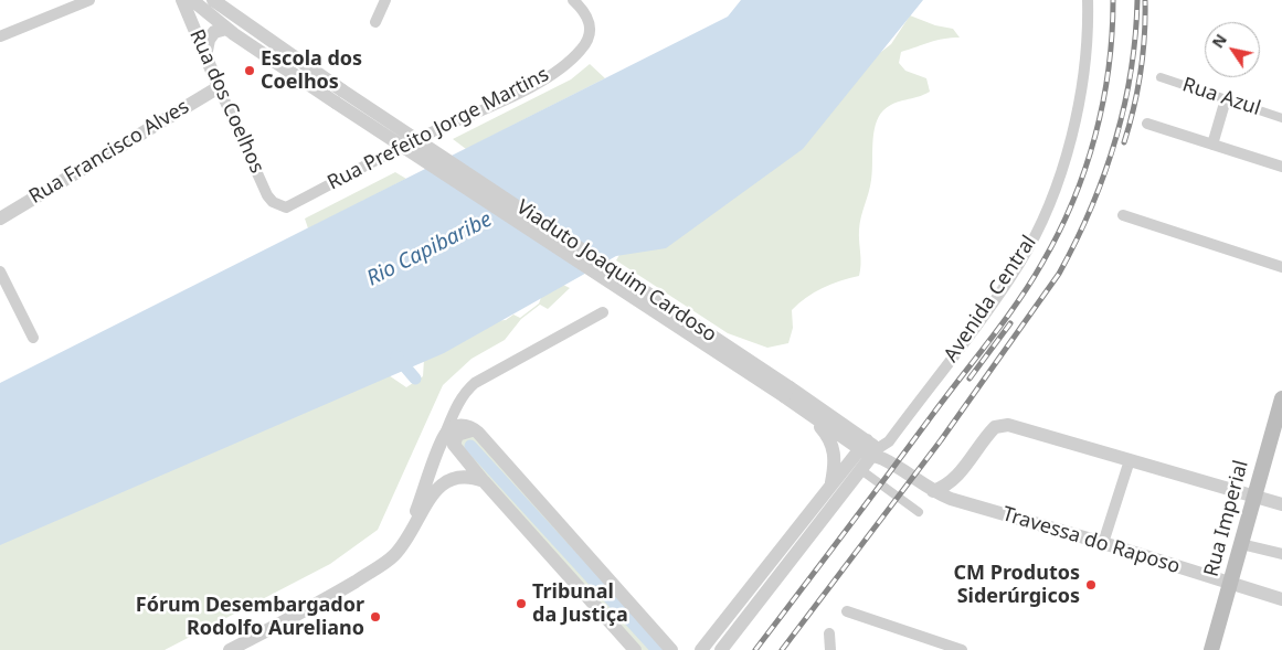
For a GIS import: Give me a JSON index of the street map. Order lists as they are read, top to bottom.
{
  "streets": {
    "main road": ["Rua Imperial"],
    "street": [
      "Rua Azul",
      "Rua dos Coelhos",
      "Rua Prefeito Jorge Martins",
      "Rua Francisco Alves",
      "Viaduto Joaquim Cardoso",
      "Avenida Central",
      "Travessa do Raposo"
    ]
  },
  "crossings": [
    ["Rua dos Coelhos", "Rua Prefeito Jorge Martins"],
    ["Rua dos Coelhos", "Rua Francisco Alves"],
    ["Viaduto Joaquim Cardoso", "Avenida Central"],
    ["Viaduto Joaquim Cardoso", "Travessa do Raposo"],
    ["Rua Imperial", "Travessa do Raposo"]
  ],
  "water": ["Rio Capibaribe"],
  "places": [
    "Escola dos Coelhos",
    "CM Produtos Siderúrgicos",
    "Tribunal da Justiça",
    "Fórum Desembargador Rodolfo Aureliano"
  ],
  "north": "top left"
}
